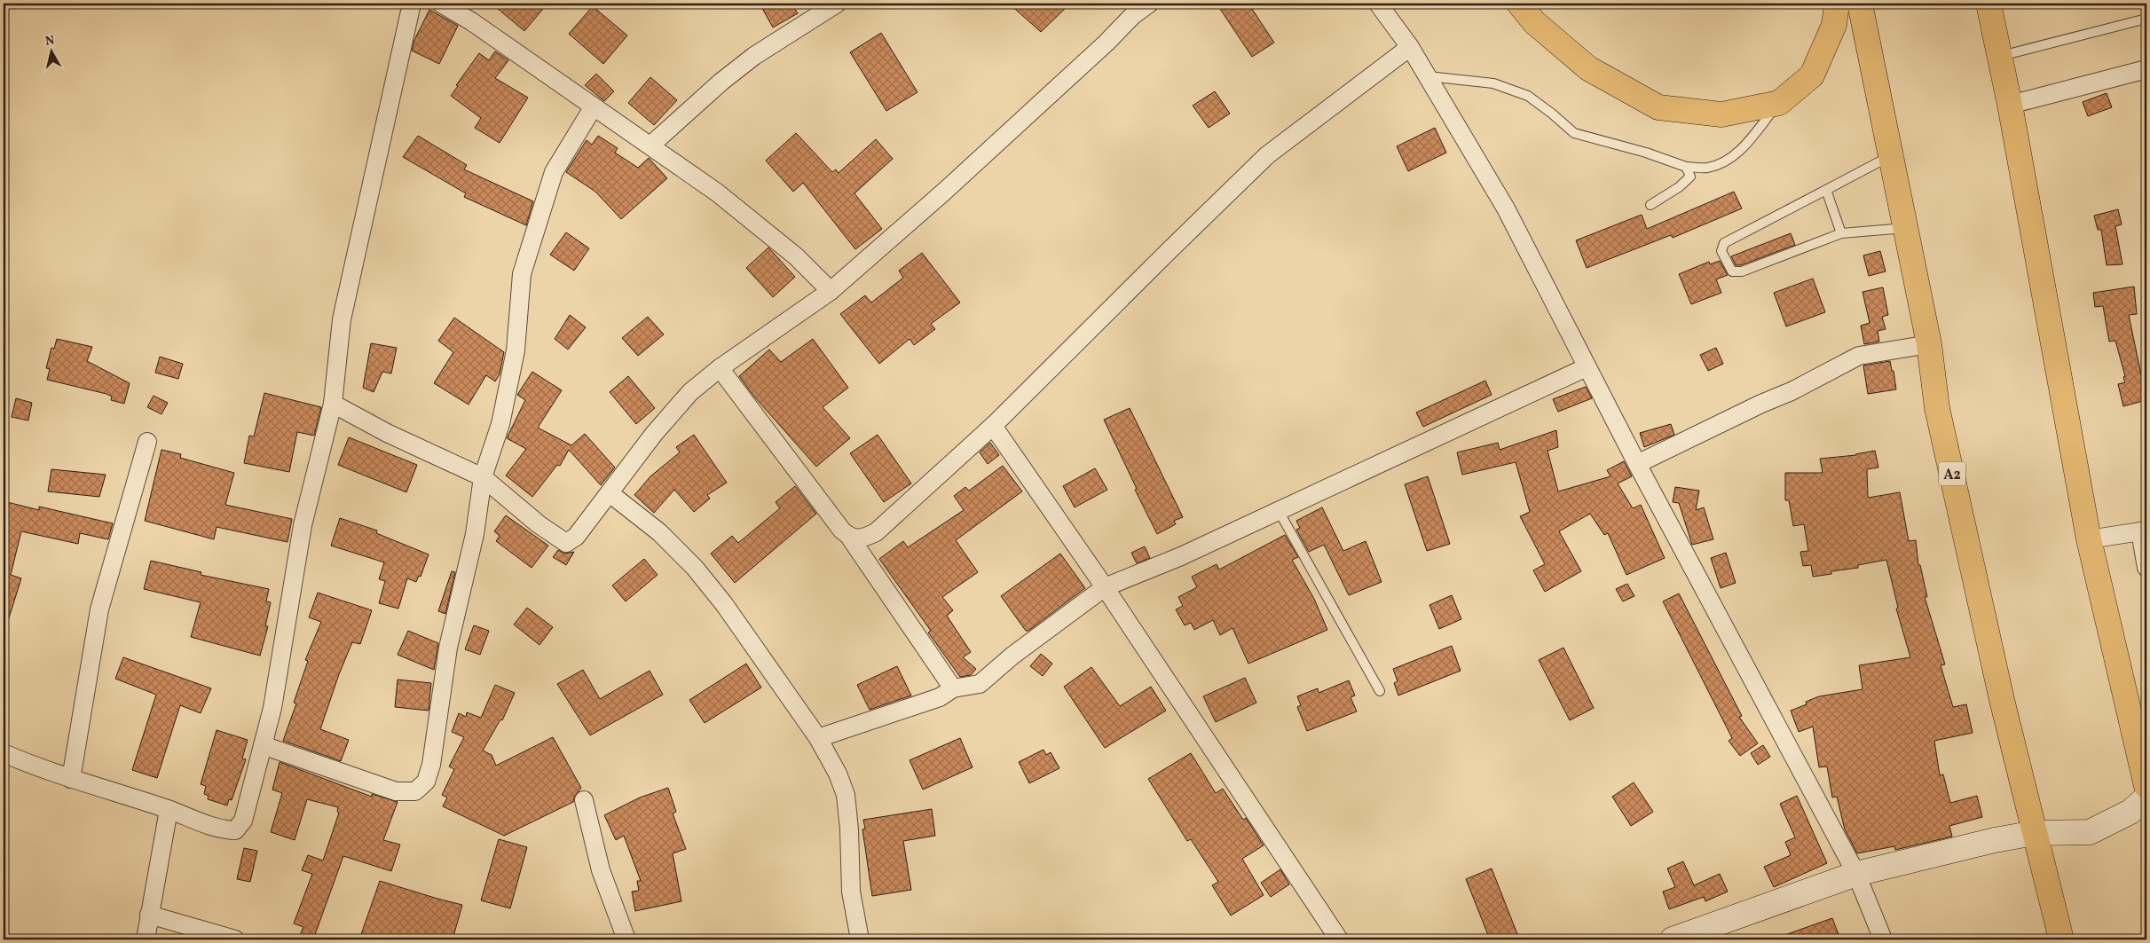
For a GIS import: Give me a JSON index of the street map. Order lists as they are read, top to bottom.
{
  "streets": {
    "highway": ["A2"]
  },
  "north": "top"
}
